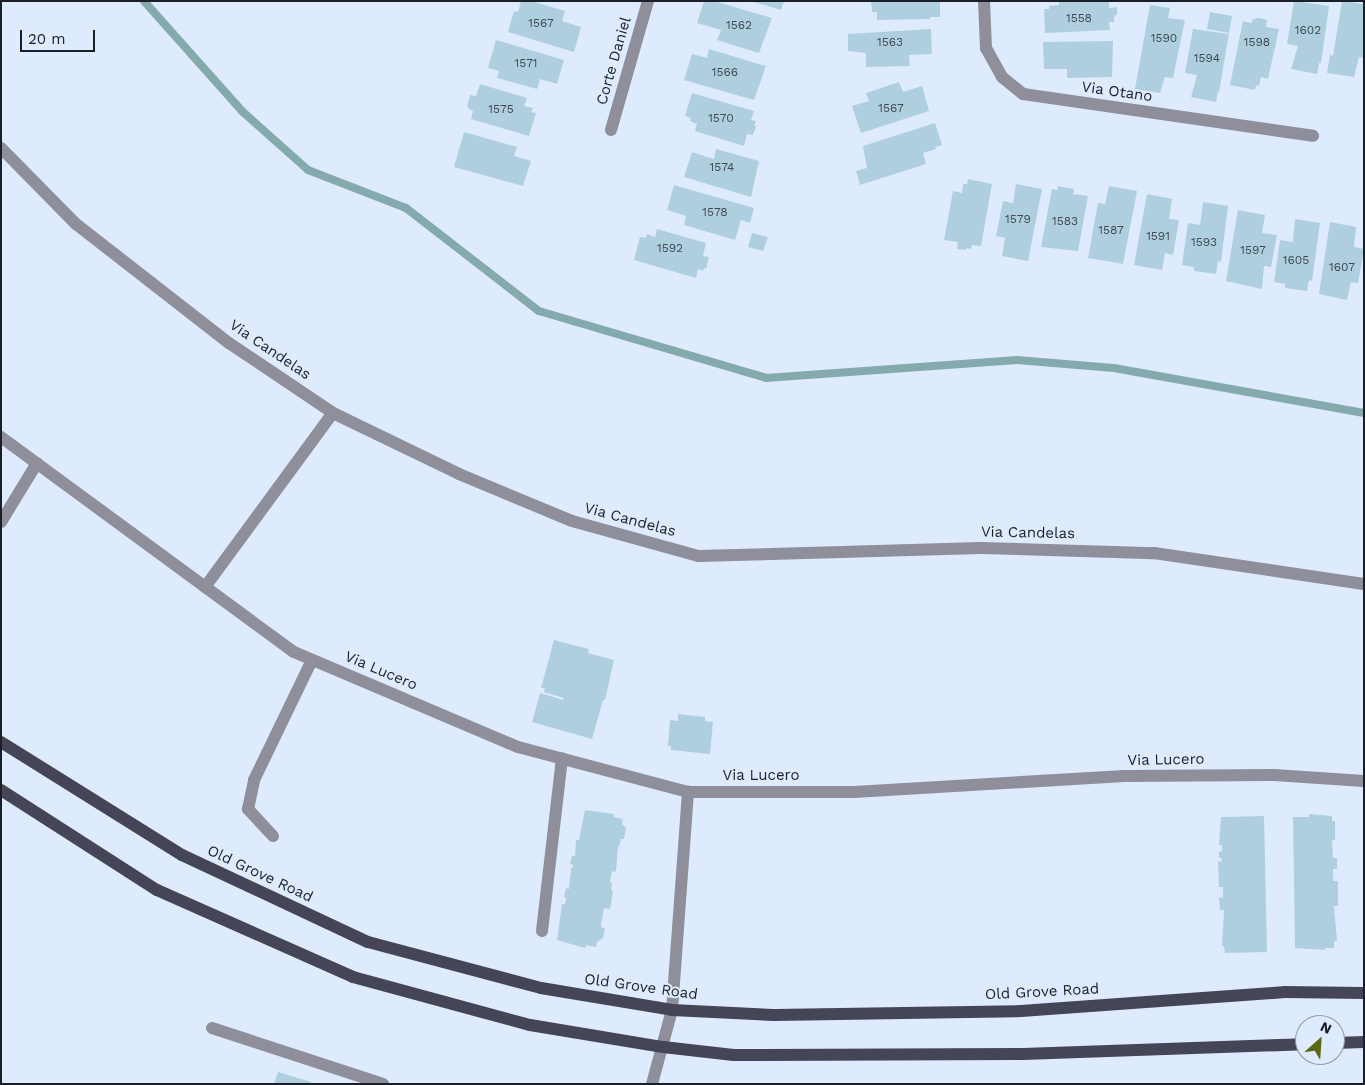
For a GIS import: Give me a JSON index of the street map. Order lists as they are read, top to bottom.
{
  "streets": {
    "main road": ["Old Grove Road"],
    "street": [
      "Corte Daniel",
      "Via Otano",
      "Via Candelas",
      "Via Lucero"
    ]
  },
  "house_numbers": [
    "1558",
    "1567",
    "1562",
    "1602",
    "1590",
    "1563",
    "1598",
    "1594",
    "1571",
    "1566",
    "1567",
    "1575",
    "1570",
    "1574",
    "1578",
    "1579",
    "1583",
    "1587",
    "1591",
    "1593",
    "1592",
    "1597",
    "1605",
    "1607"
  ],
  "scale_bar": "20 m",
  "north": "top right"
}
